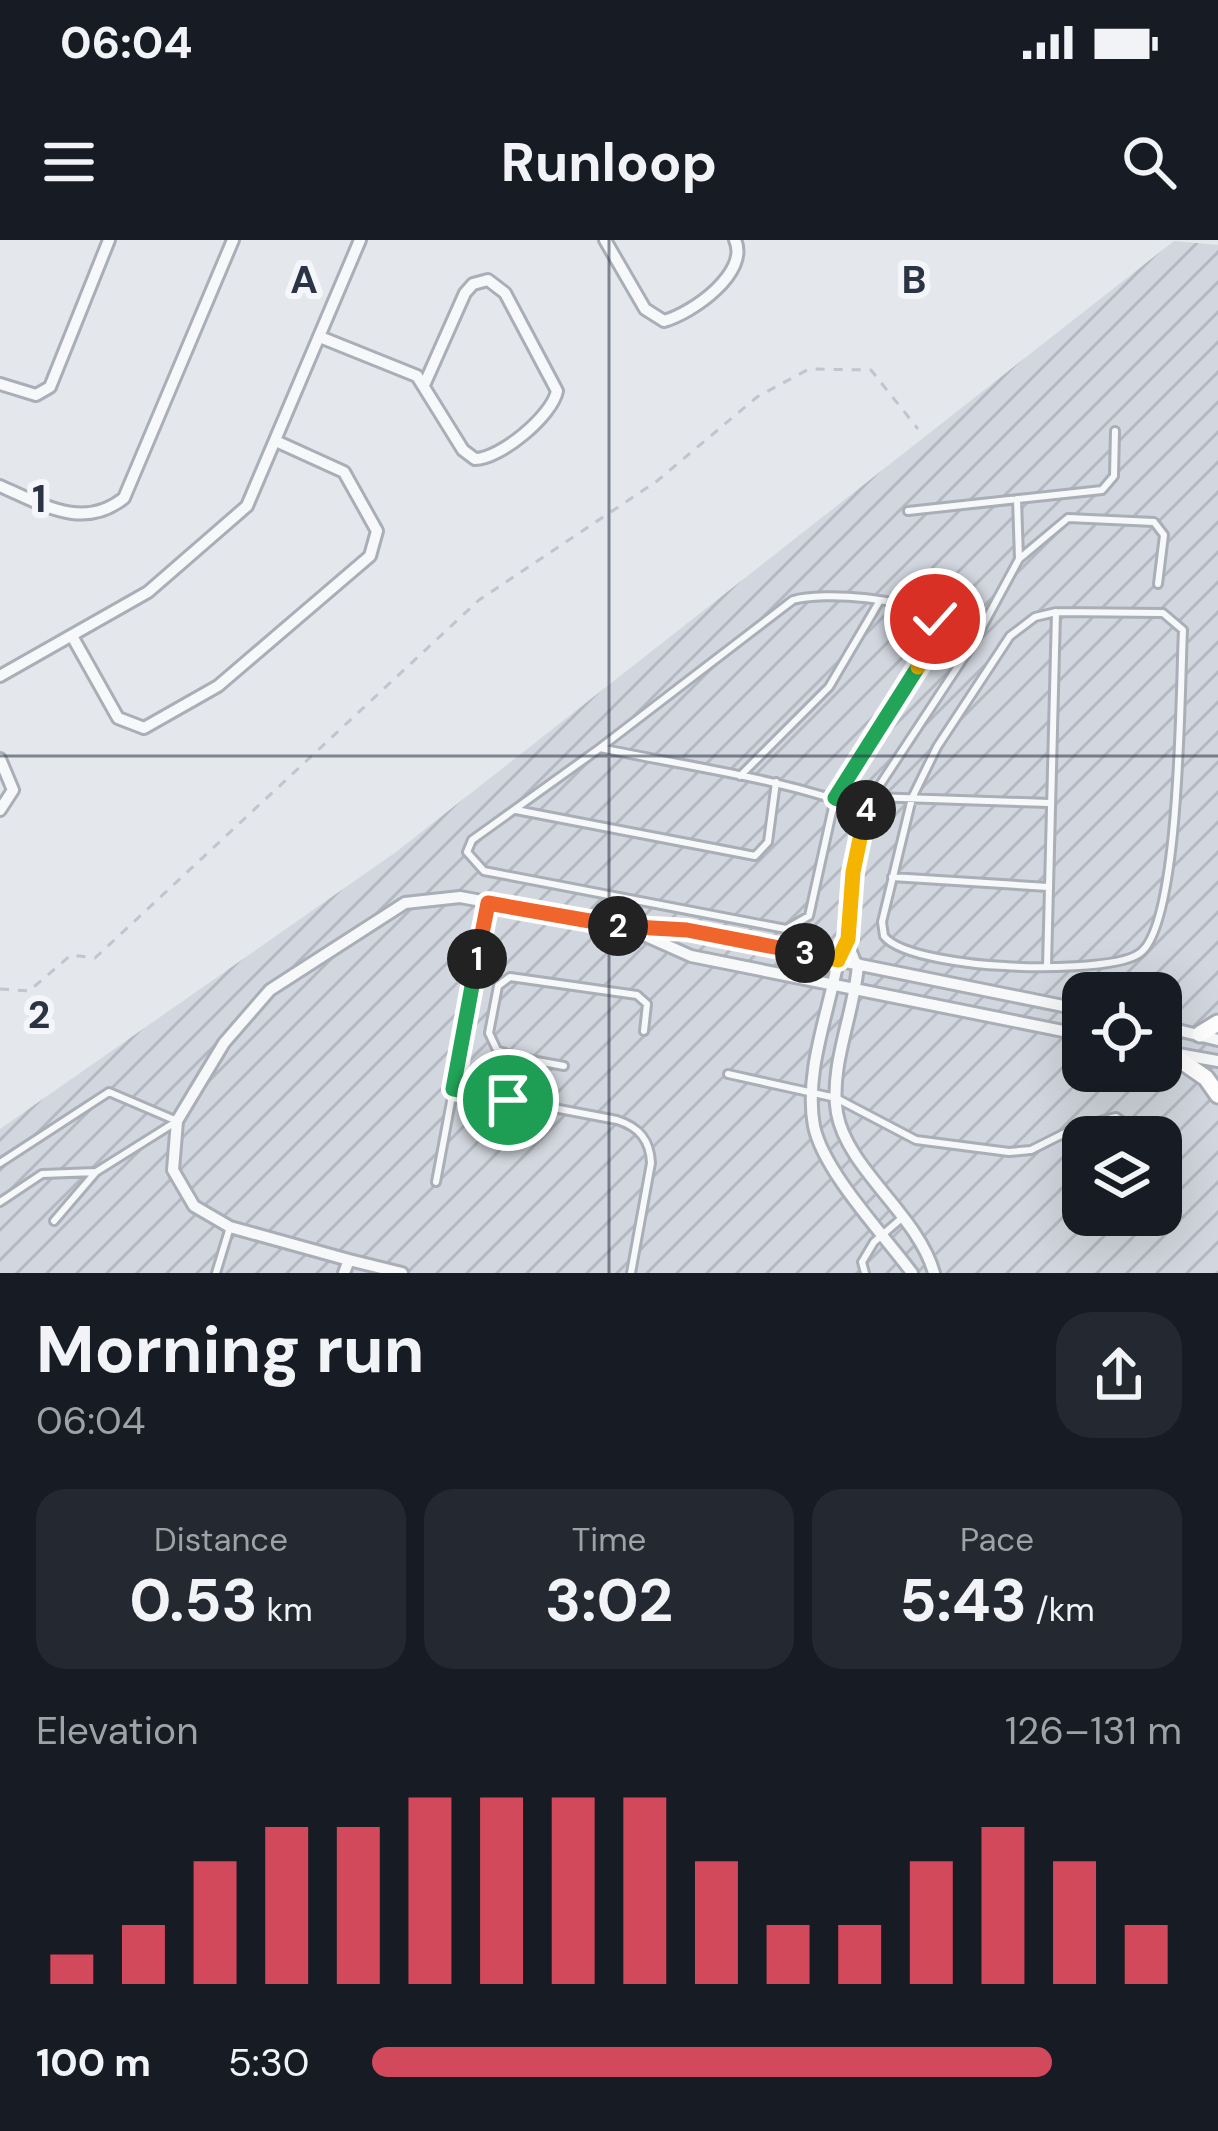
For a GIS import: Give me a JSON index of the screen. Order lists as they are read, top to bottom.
{
  "page": {
    "status": "06:04",
    "header": "Runloop",
    "pins": [
      "4",
      "2",
      "3",
      "1"
    ],
    "heading": ["Morning run", "06:04"],
    "stats": [
      ["Distance", "0.53 km"],
      ["Time", "3:02"],
      ["Pace", "5:43 /km"]
    ],
    "chart": ["Elevation", "126–131 m"],
    "list": [
      {
        "name": "100 m",
        "note": "5:30"
      }
    ]
  },
  "grid": {
    "columns": ["A", "B"],
    "rows": ["1", "2"]
  }
}
